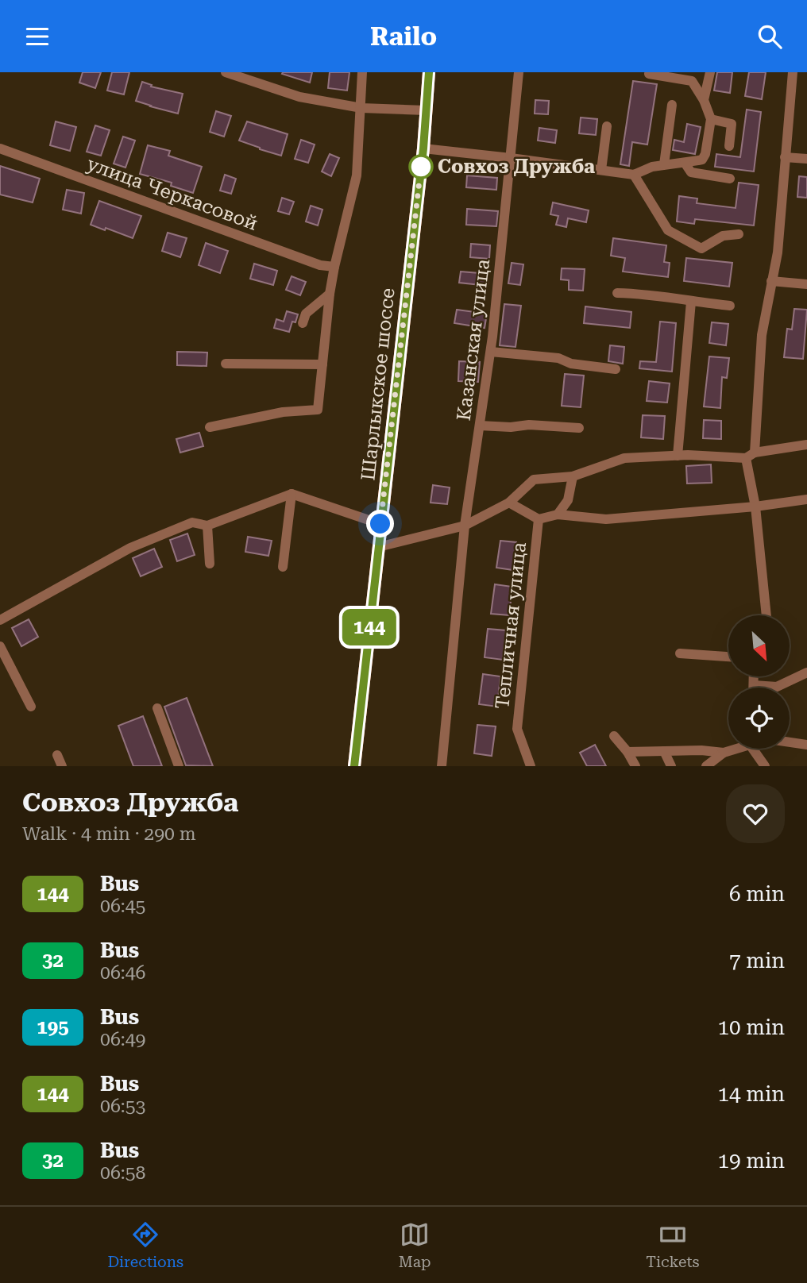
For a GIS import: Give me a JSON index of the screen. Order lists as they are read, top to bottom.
{
  "streets": {
    "main road": ["Шарлыкское шоссе"],
    "street": ["улица Черкасовой", "Казанская улица", "Тепличная улица"]
  },
  "places": ["Совхоз Дружба"],
  "lines": ["bus line 144"],
  "north": "bottom right",
  "page": {
    "header": "Railo",
    "on_map": "144",
    "heading": ["Совхоз Дружба", "Walk · 4 min · 290 m"],
    "list": [
      {
        "mark": "144",
        "name": "Bus",
        "note": "06:45",
        "value": "6 min"
      },
      {
        "mark": "32",
        "name": "Bus",
        "note": "06:46",
        "value": "7 min"
      },
      {
        "mark": "195",
        "name": "Bus",
        "note": "06:49",
        "value": "10 min"
      },
      {
        "mark": "144",
        "name": "Bus",
        "note": "06:53",
        "value": "14 min"
      },
      {
        "mark": "32",
        "name": "Bus",
        "note": "06:58",
        "value": "19 min"
      }
    ],
    "tabs": ["Directions", "Map", "Tickets"]
  }
}
